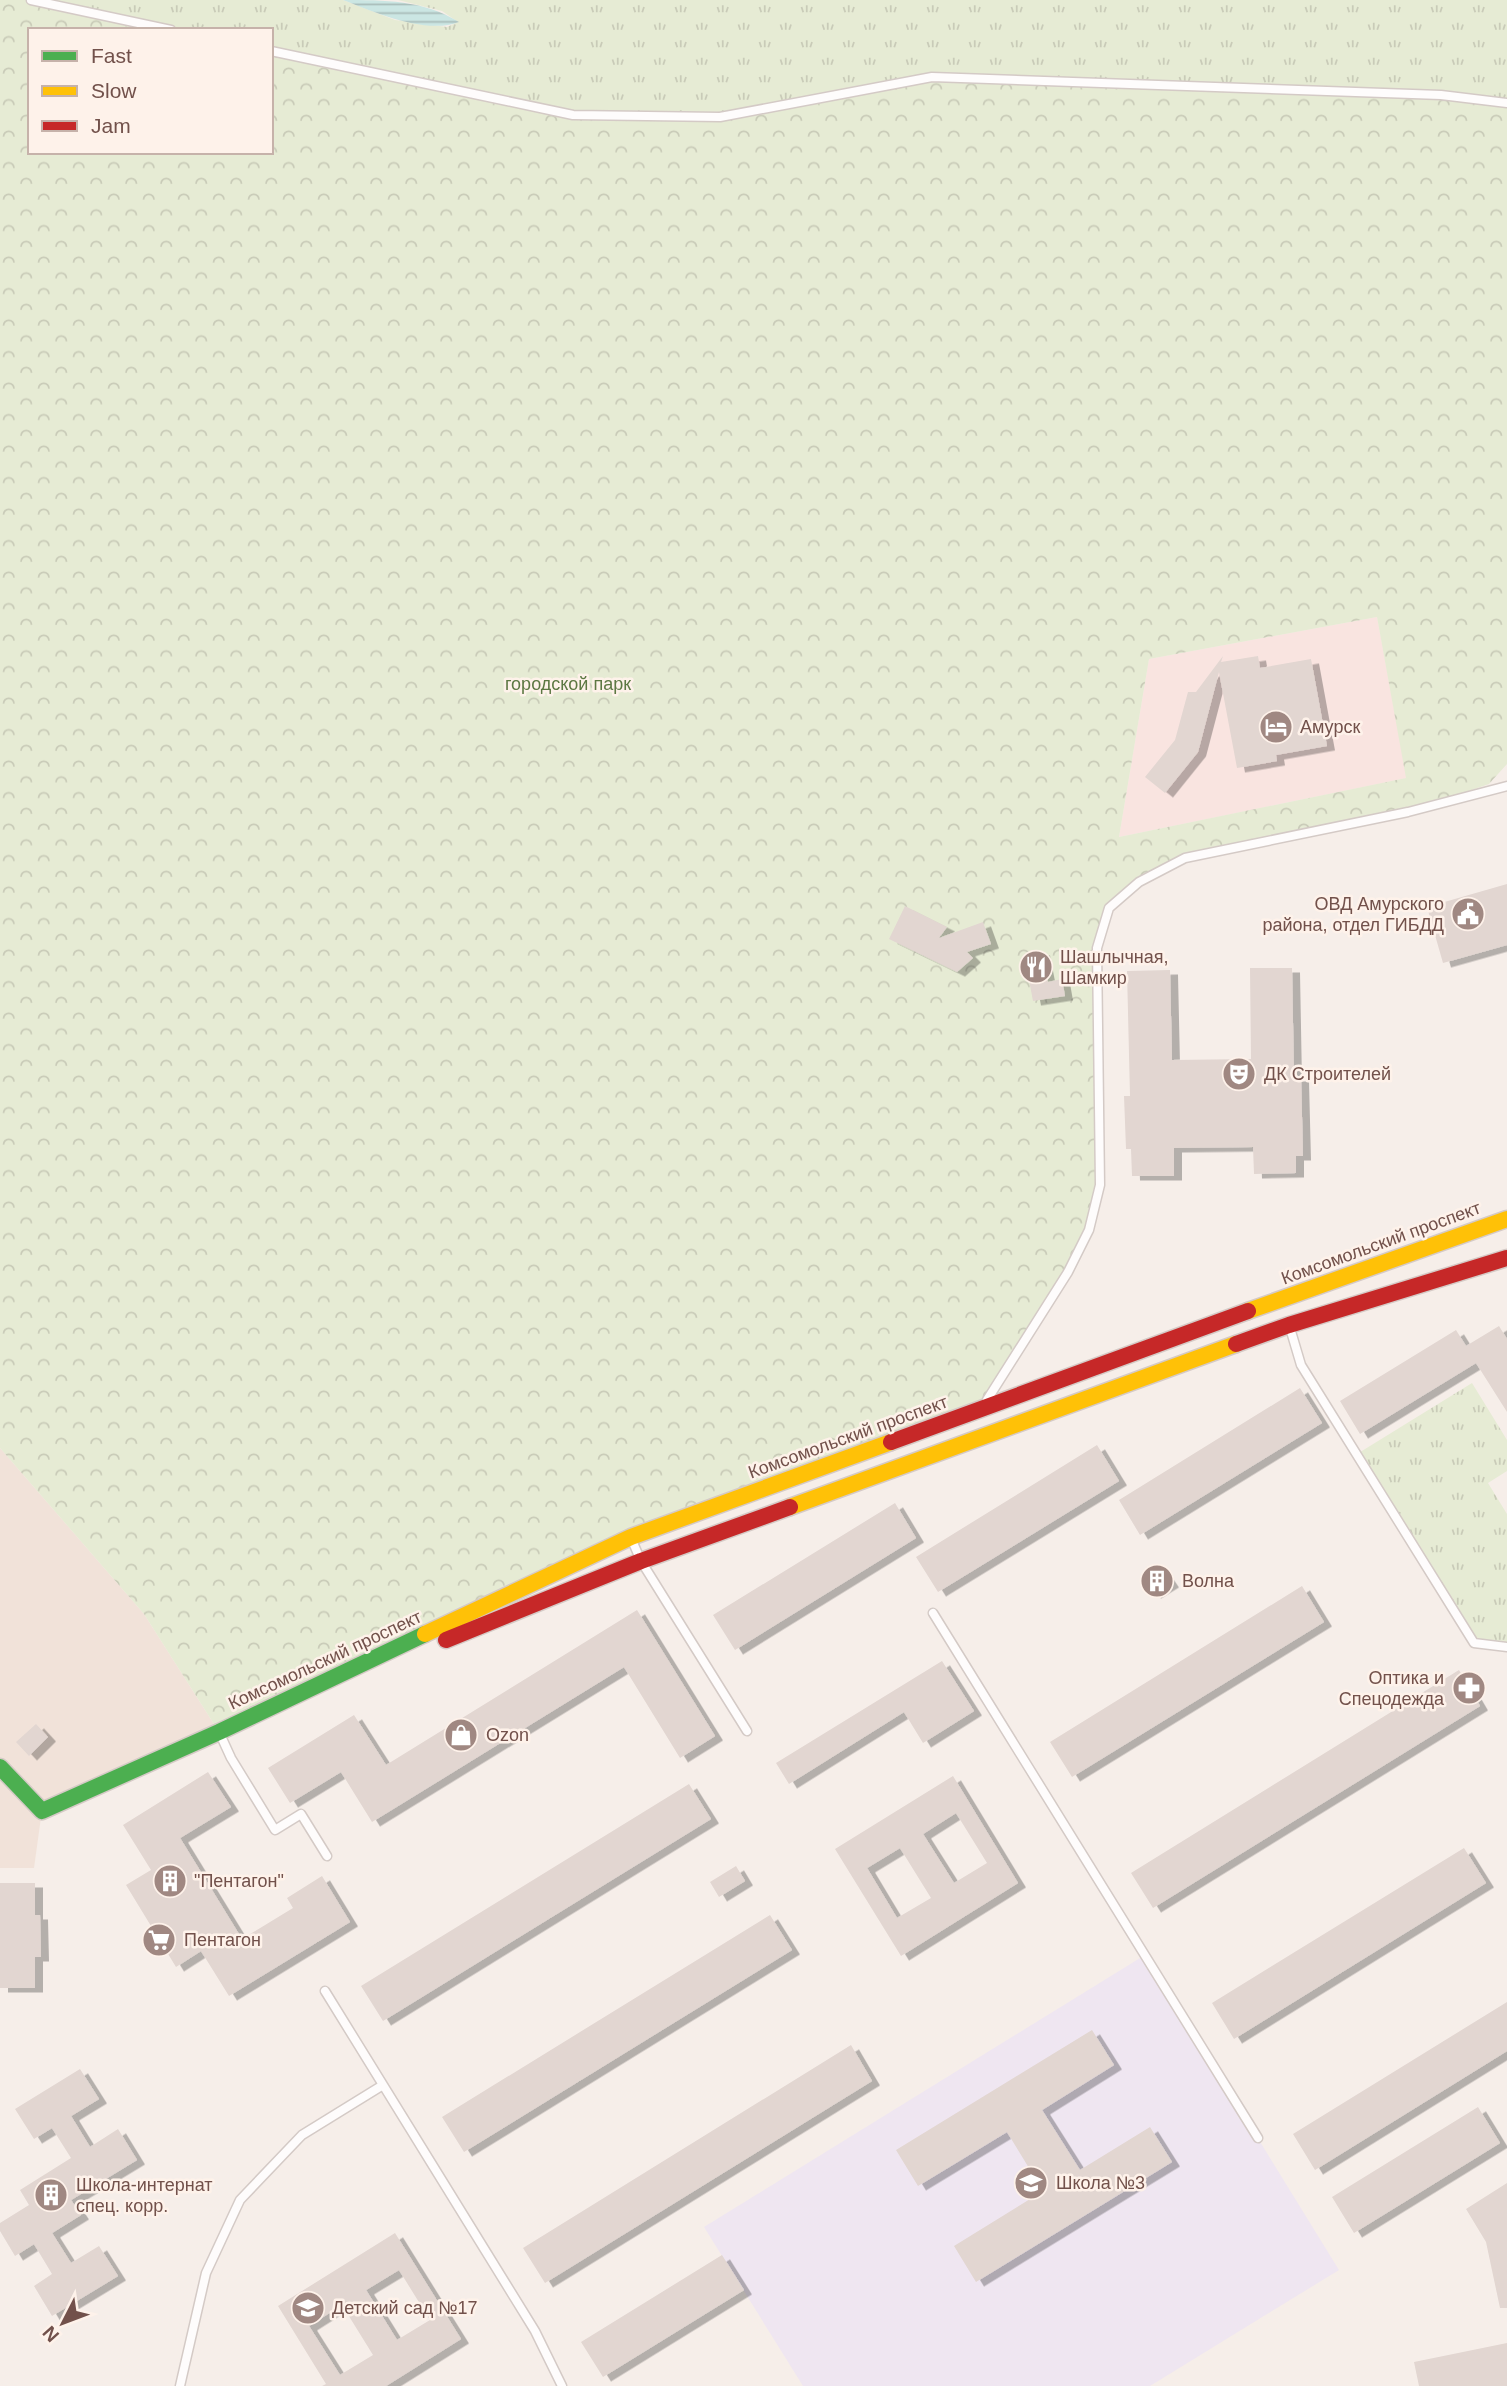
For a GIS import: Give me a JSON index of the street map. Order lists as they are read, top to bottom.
{
  "streets": {
    "street": ["Комсомольский проспект"]
  },
  "parks": ["городской парк"],
  "places": {
    "hotel": ["Амурск"],
    "public building": ["ОВД Амурского района, отдел ГИБДД"],
    "restaurant": ["Шашлычная, Шамкир"],
    "theatre": ["ДК Строителей"],
    "building": ["Волна", "\"Пентагон\"", "Школа-интернат спец. корр."],
    "pharmacy": ["Оптика и Спецодежда"],
    "shop": ["Ozon"],
    "supermarket": ["Пентагон"],
    "school or university": ["Школа №3", "Детский сад №17"]
  },
  "legend": ["Fast", "Slow", "Jam"],
  "north": "bottom left"
}
